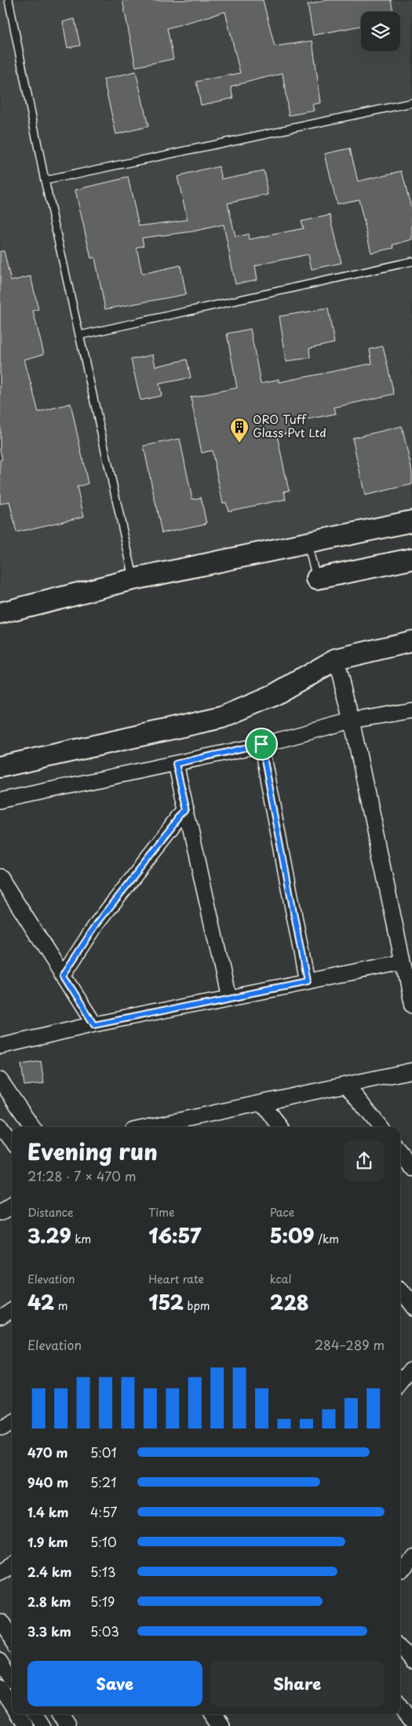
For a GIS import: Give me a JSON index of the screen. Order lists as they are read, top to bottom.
{
  "places": {
    "building": ["ORO Tuff Glass Pvt Ltd"]
  },
  "page": {
    "heading": ["Evening run", "21:28 · 7 × 470 m"],
    "stats": [
      ["Distance", "3.29 km"],
      ["Time", "16:57"],
      ["Pace", "5:09 /km"],
      ["Elevation", "42 m"],
      ["Heart rate", "152 bpm"],
      ["kcal", "228"]
    ],
    "chart": ["Elevation", "284–289 m"],
    "list": [
      {
        "name": "470 m",
        "note": "5:01"
      },
      {
        "name": "940 m",
        "note": "5:21"
      },
      {
        "name": "1.4 km",
        "note": "4:57"
      },
      {
        "name": "1.9 km",
        "note": "5:10"
      },
      {
        "name": "2.4 km",
        "note": "5:13"
      },
      {
        "name": "2.8 km",
        "note": "5:19"
      },
      {
        "name": "3.3 km",
        "note": "5:03"
      }
    ],
    "buttons": ["Save", "Share"]
  }
}
